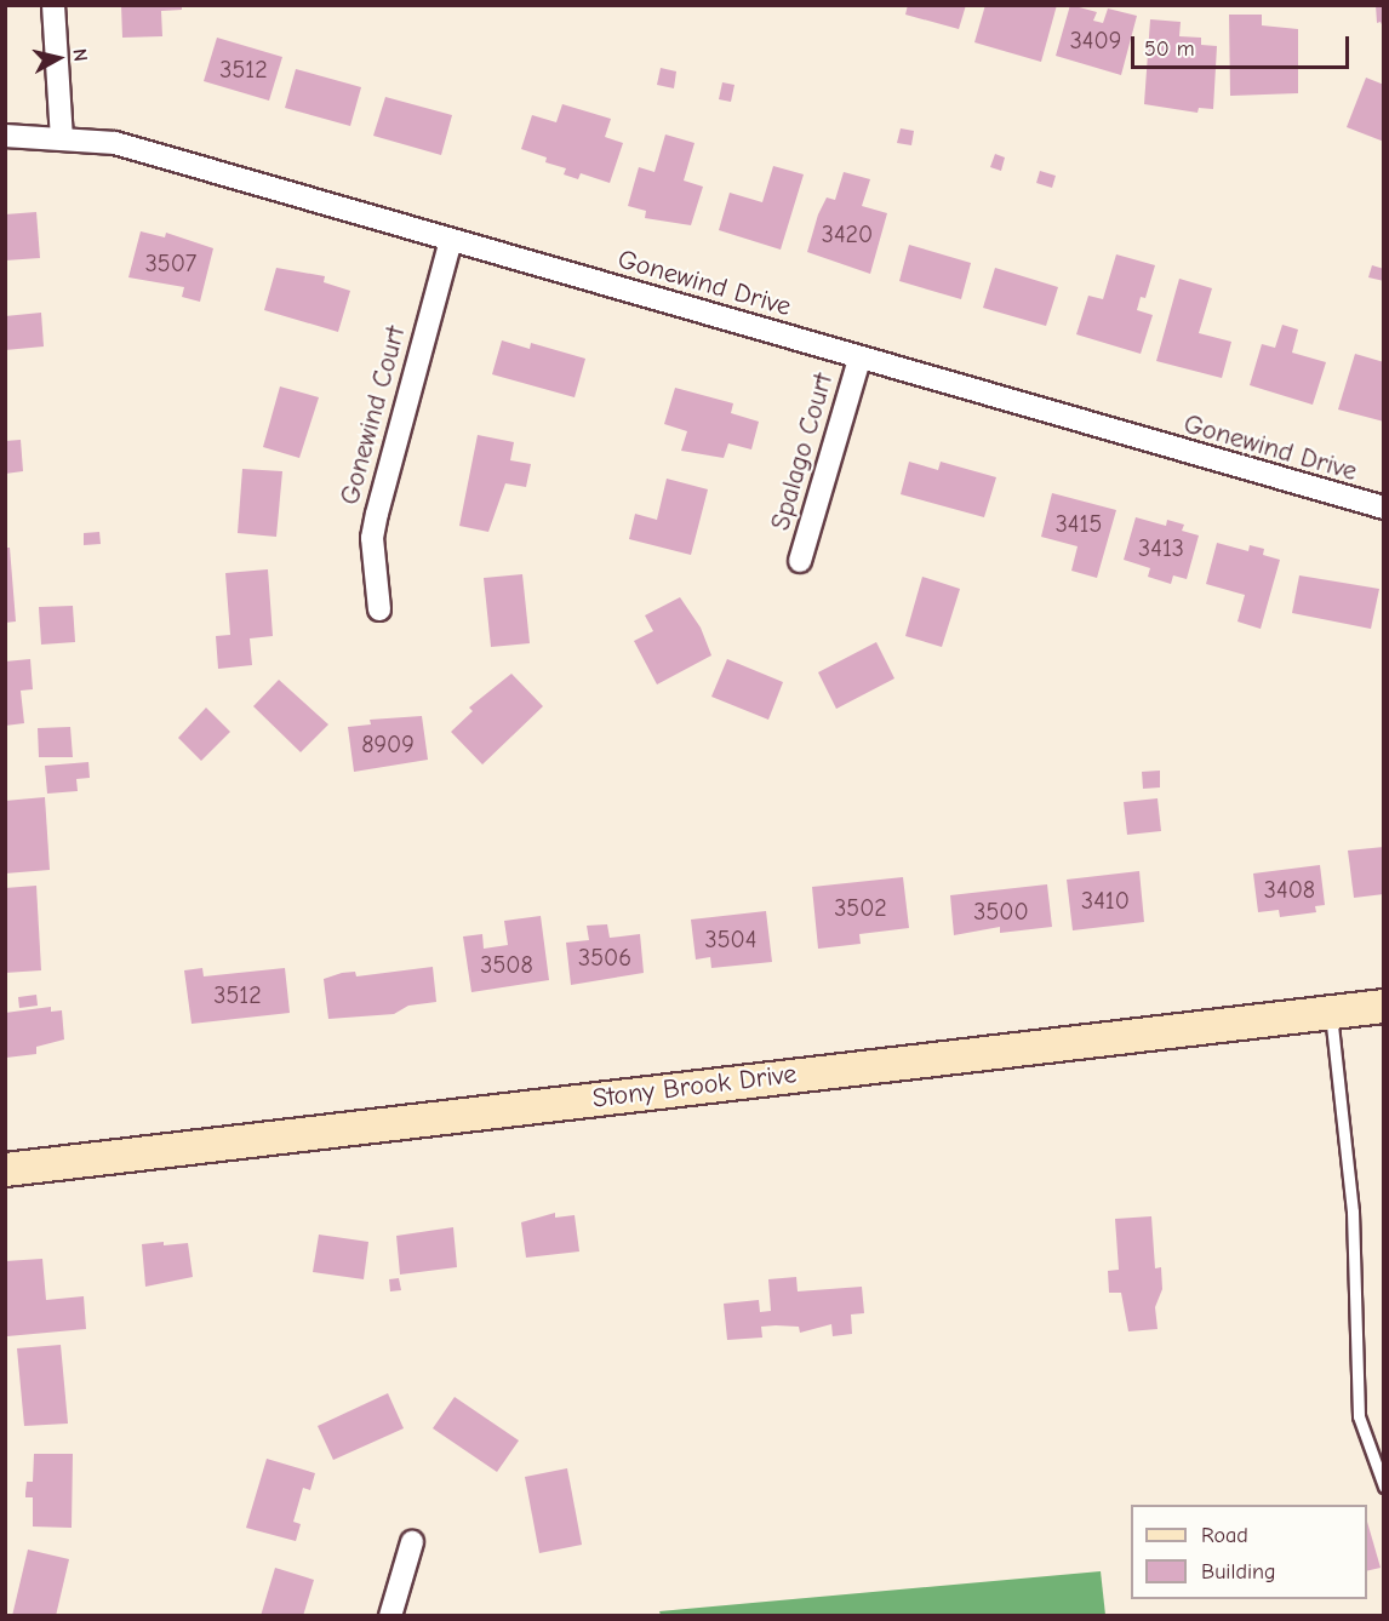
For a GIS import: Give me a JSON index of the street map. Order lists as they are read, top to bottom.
{
  "streets": {
    "street": [
      "Gonewind Drive",
      "Gonewind Court",
      "Spalago Court",
      "Stony Brook Drive"
    ]
  },
  "crossings": [
    ["Gonewind Drive", "Gonewind Court"],
    ["Gonewind Drive", "Spalago Court"]
  ],
  "house_numbers": [
    "3409",
    "3512",
    "3420",
    "3507",
    "3415",
    "3413",
    "8909",
    "3408",
    "3410",
    "3502",
    "3500",
    "3504",
    "3506",
    "3508",
    "3512"
  ],
  "legend": ["Road", "Building"],
  "scale_bar": "50 m",
  "north": "right"
}
